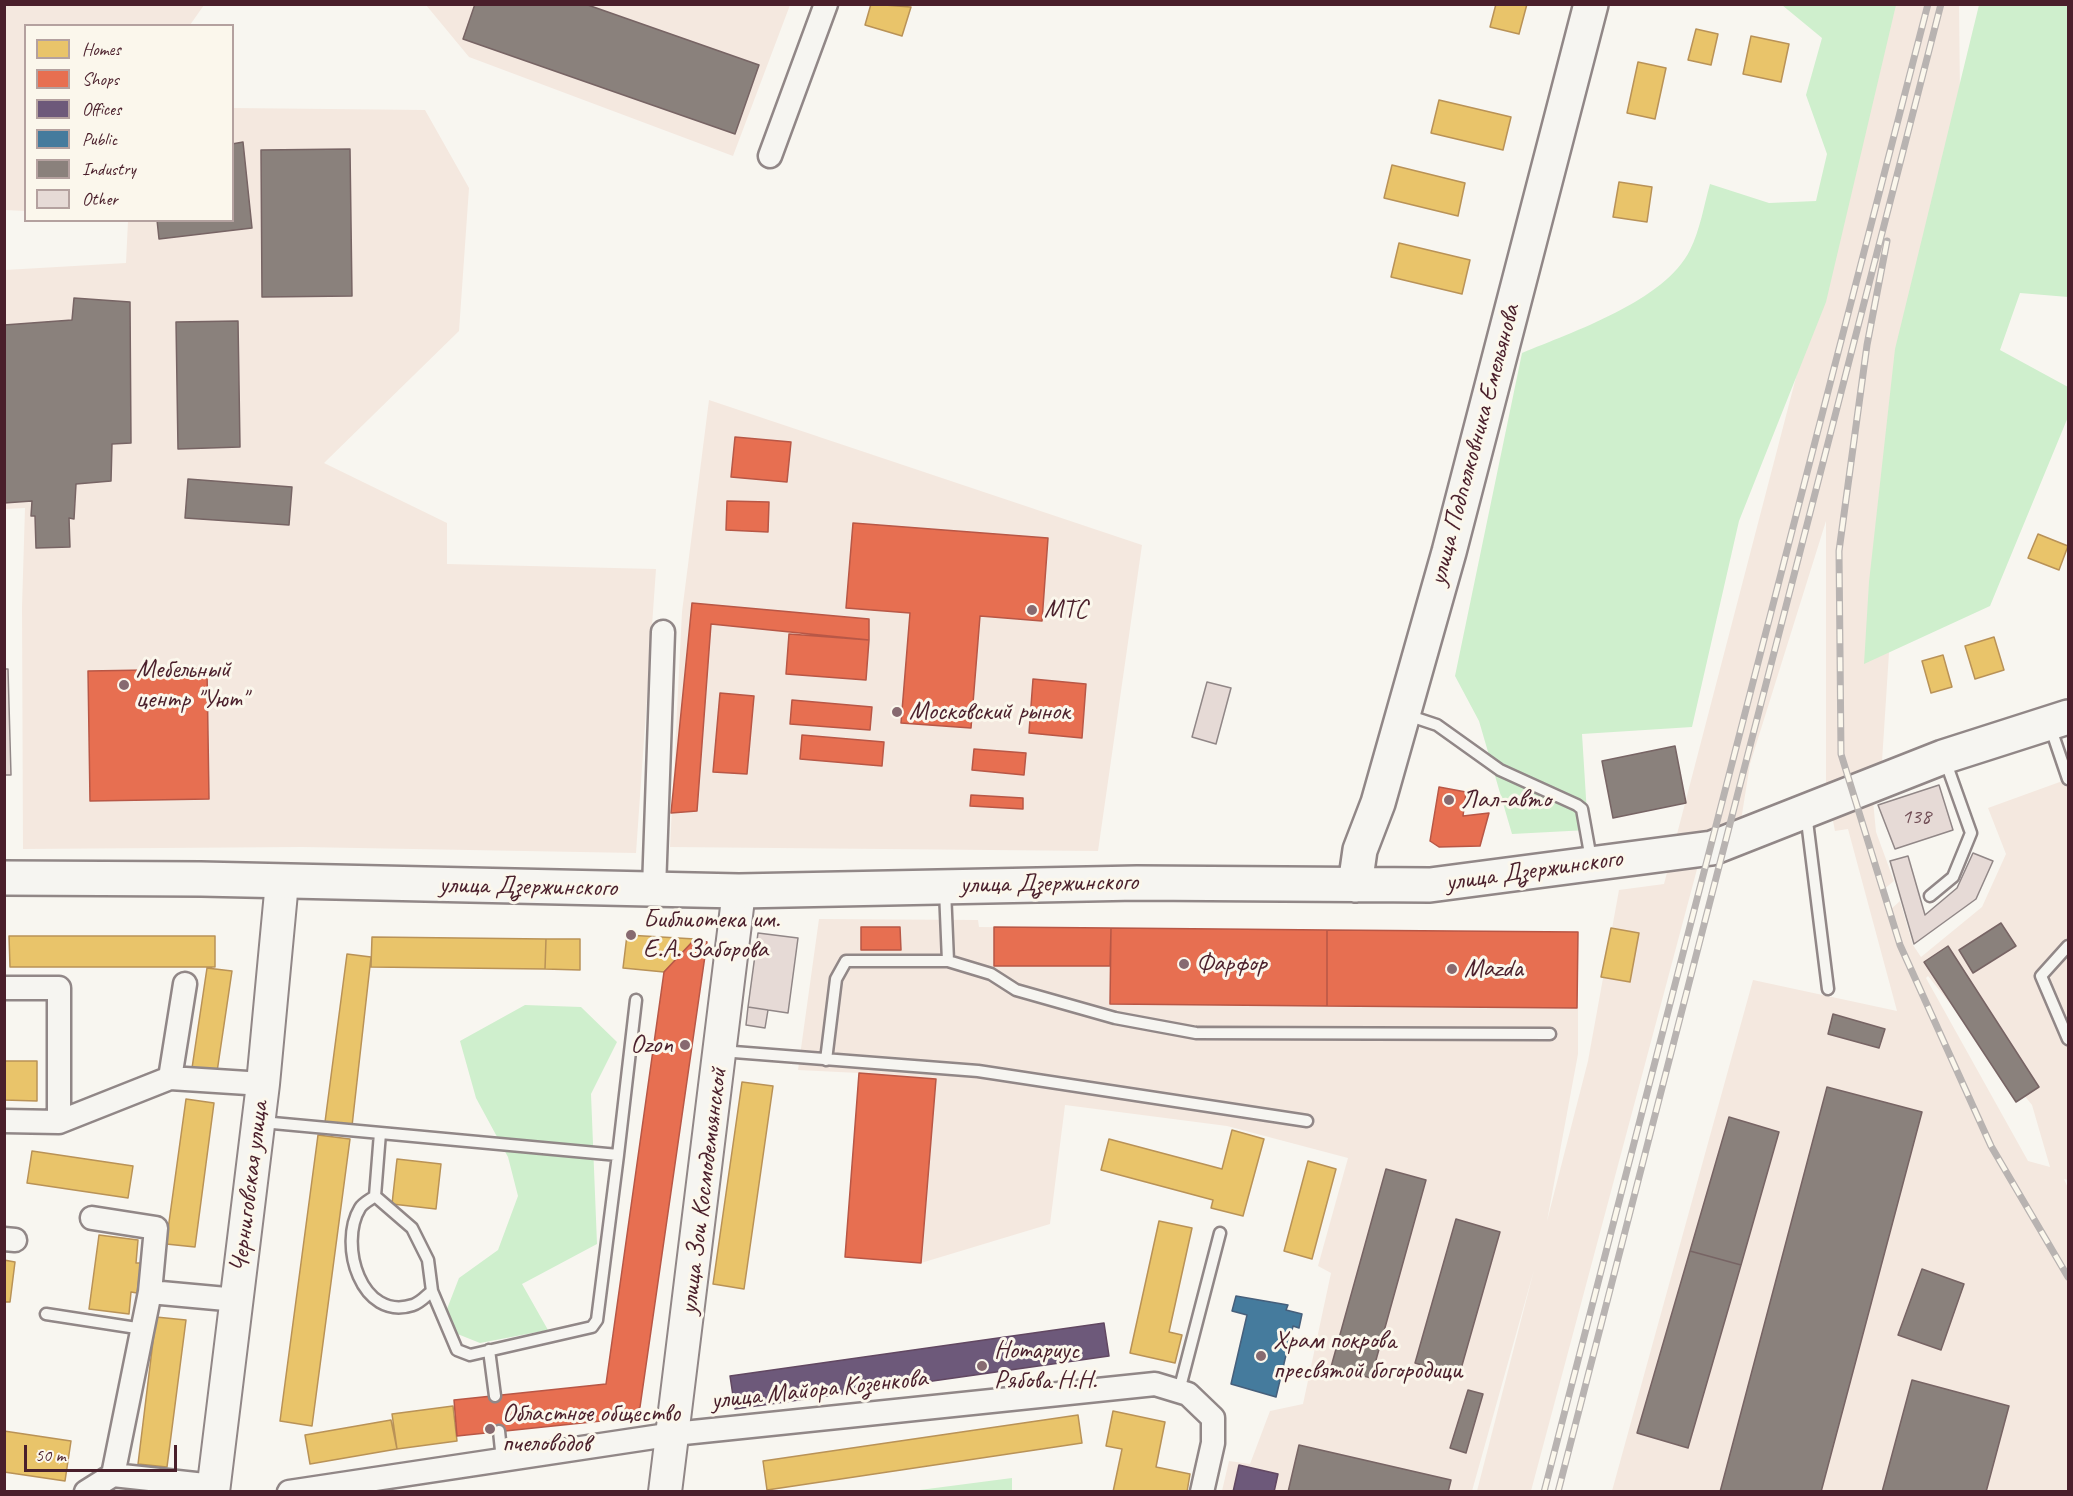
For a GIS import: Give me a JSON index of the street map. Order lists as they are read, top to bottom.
{
  "streets": {
    "main road": [
      "улица Подполковника Емельянова",
      "улица Дзержинского",
      "Черниговская улица",
      "улица Зои Космодемьянской"
    ],
    "street": ["улица Майора Козенкова"]
  },
  "crossings": [
    ["улица Подполковника Емельянова", "улица Дзержинского"],
    ["улица Дзержинского", "Черниговская улица"],
    ["улица Дзержинского", "улица Зои Космодемьянской"],
    ["улица Зои Космодемьянской", "улица Майора Козенкова"]
  ],
  "places": [
    "МТС",
    "Мебельный центр \"Уют\"",
    "Московский рынок",
    "Лал-авто",
    "Библиотека им. Е.А. Заборова",
    "Фарфор",
    "Mazda",
    "Ozon",
    "Храм покрова пресвятой богородици",
    "Нотариус Рябова Н.Н.",
    "Областное общество пчеловодов"
  ],
  "house_numbers": ["138"],
  "legend": [
    "Homes",
    "Shops",
    "Offices",
    "Public",
    "Industry",
    "Other"
  ],
  "scale_bar": "50 m"
}
